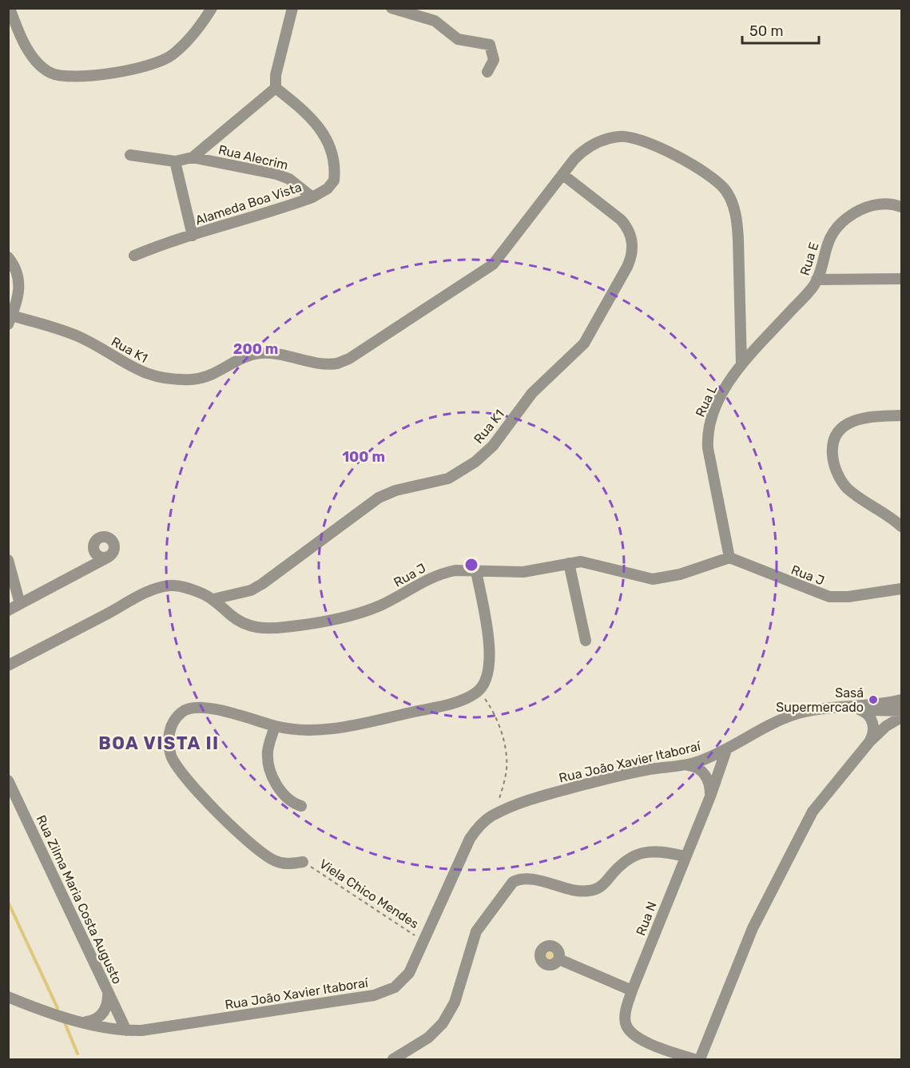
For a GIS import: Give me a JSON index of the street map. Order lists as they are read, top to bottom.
{
  "streets": {
    "street": [
      "Rua Alecrim",
      "Alameda Boa Vista",
      "Rua E",
      "Rua K1",
      "Rua L",
      "Rua J",
      "Rua João Xavier Itaboraí",
      "Rua Zilma Maria Costa Augusto",
      "Rua N"
    ],
    "path": ["Viela Chico Mendes"]
  },
  "crossings": [
    ["Rua Alecrim", "Alameda Boa Vista"],
    ["Rua E", "Rua L"],
    ["Rua K1", "Rua L"],
    ["Rua K1", "Rua J"],
    ["Rua L", "Rua J"],
    ["Rua João Xavier Itaboraí", "Viela Chico Mendes"],
    ["Rua João Xavier Itaboraí", "Rua Zilma Maria Costa Augusto"],
    ["Rua João Xavier Itaboraí", "Rua N"]
  ],
  "districts": ["BOA VISTA II"],
  "places": ["Sasá Supermercado"],
  "scale_bar": "50 m",
  "rings": ["200 m", "100 m"]
}
